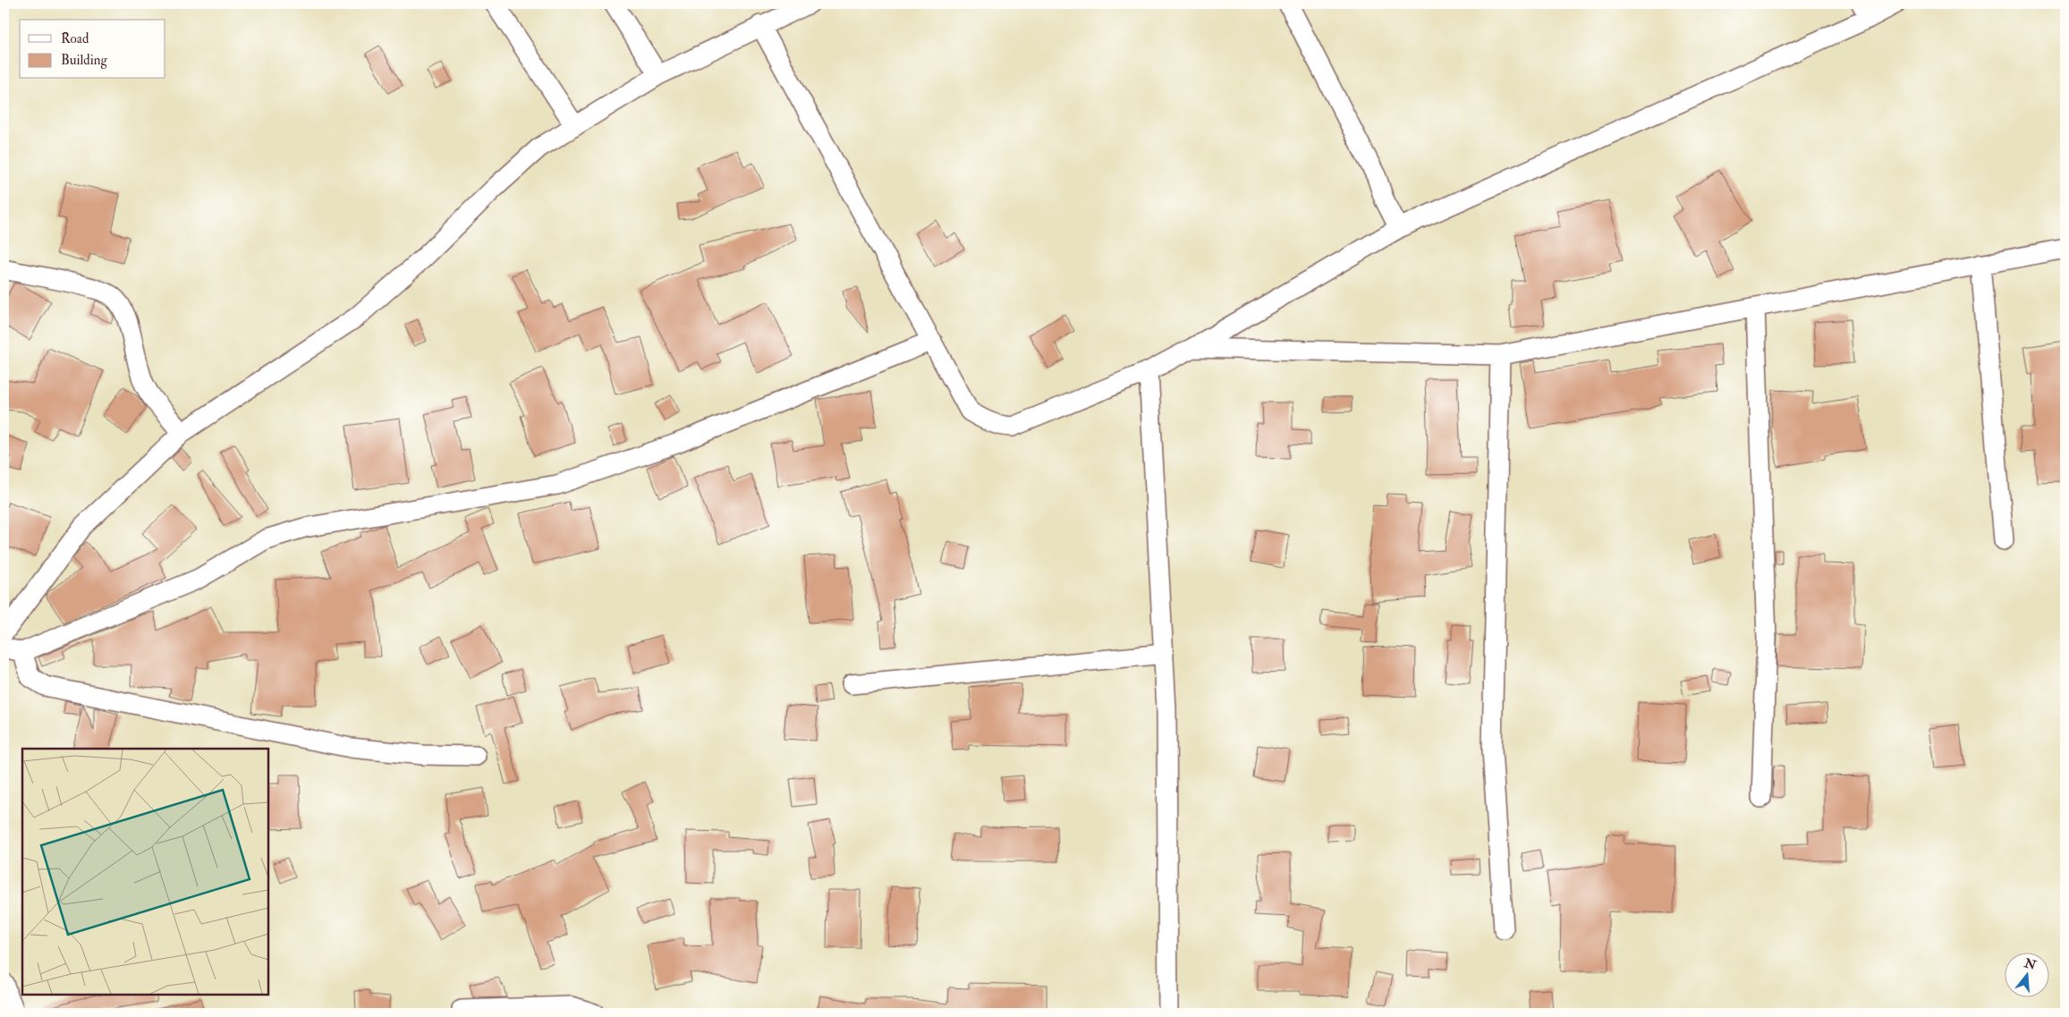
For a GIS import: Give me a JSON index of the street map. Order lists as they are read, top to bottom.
{
  "legend": ["Road", "Building"],
  "north": "top"
}
